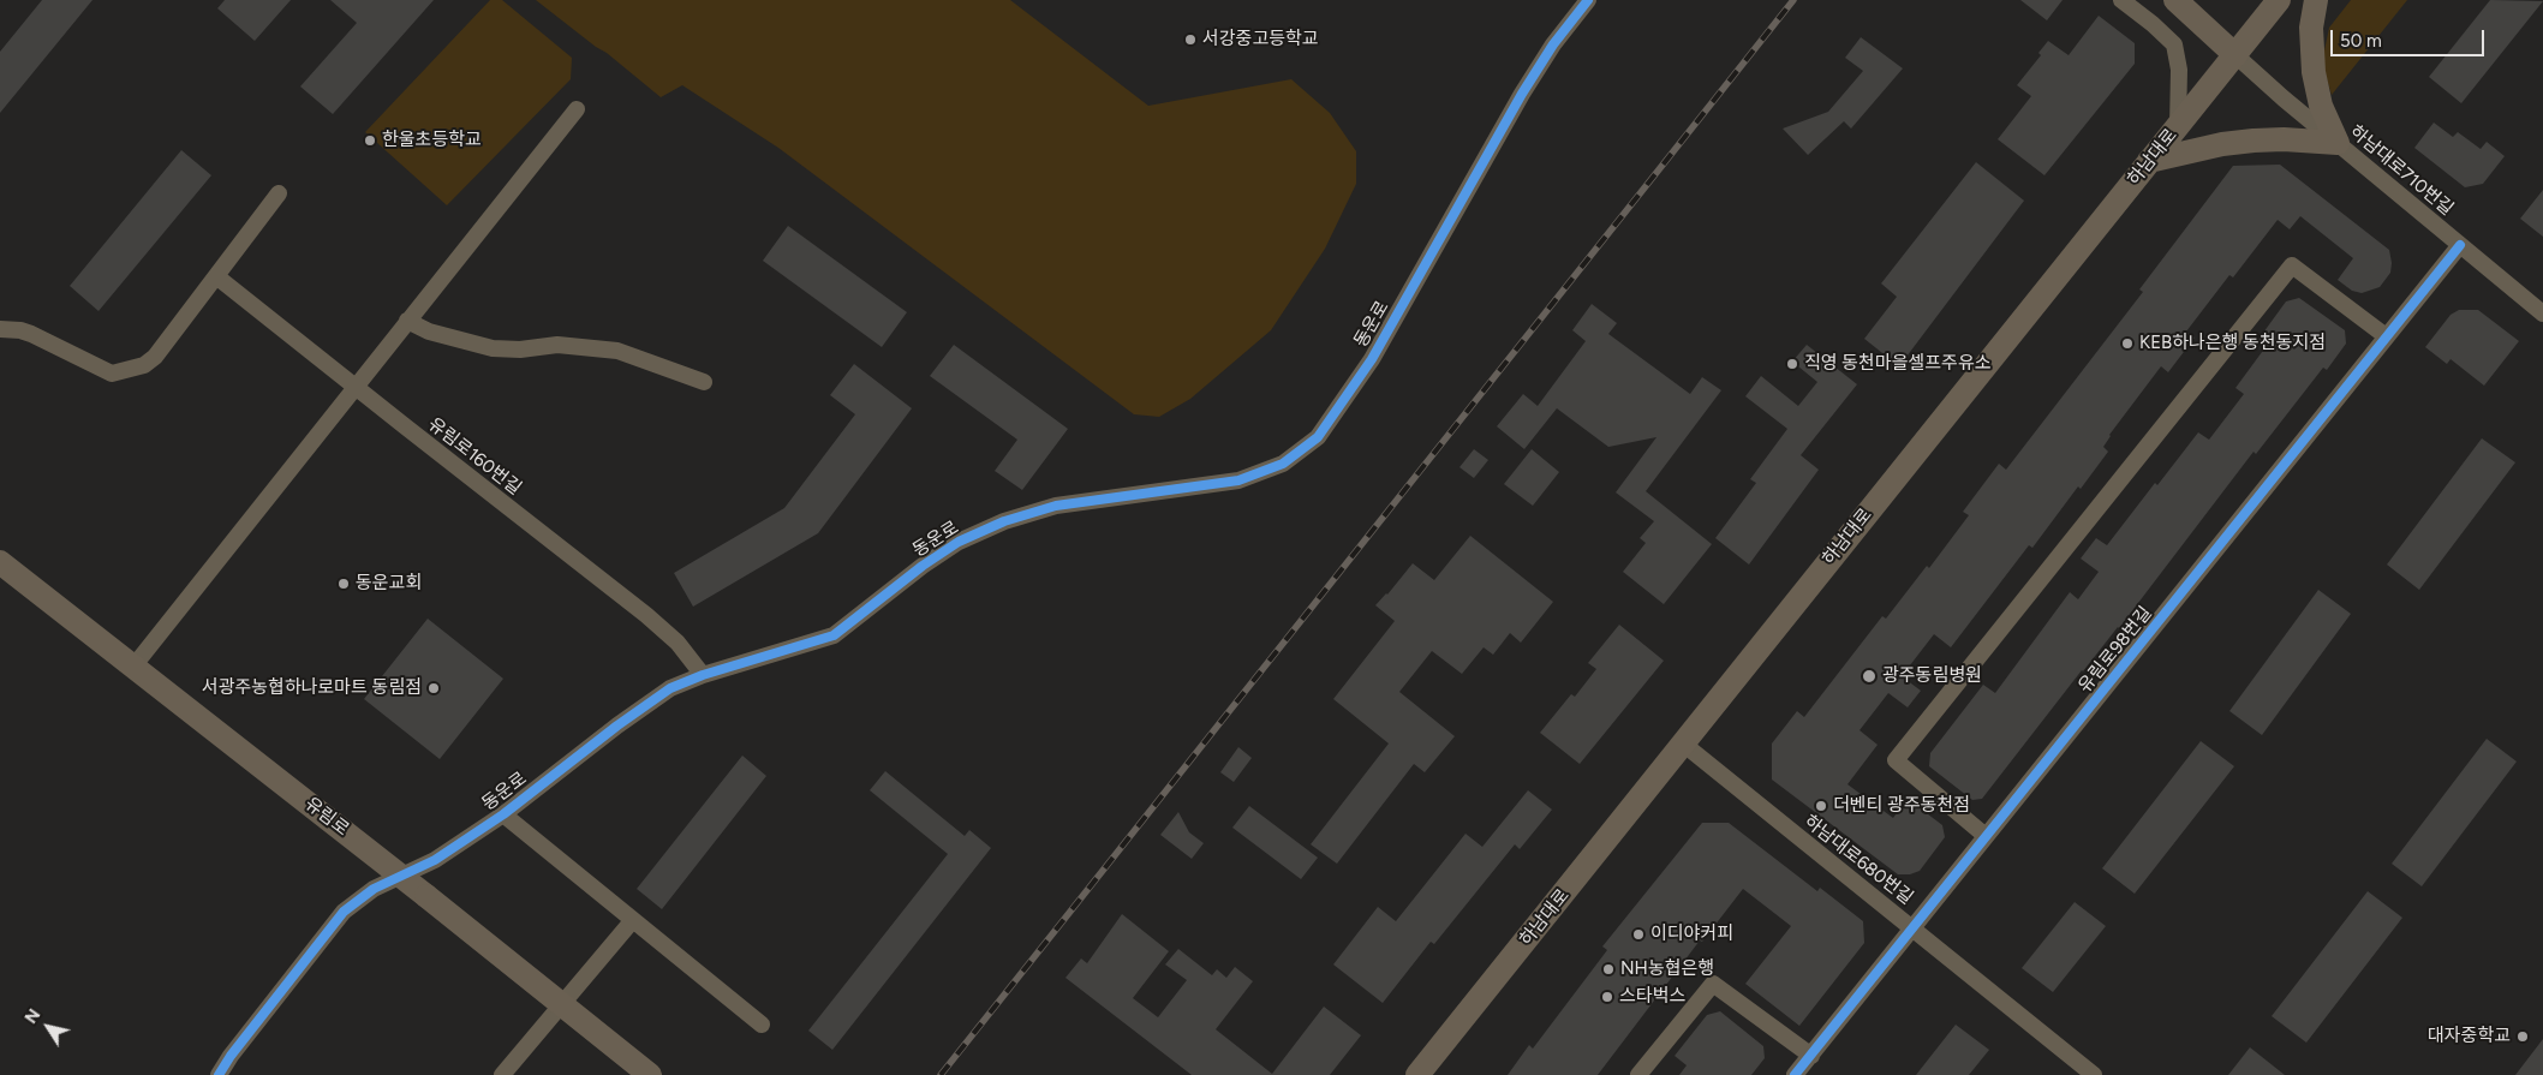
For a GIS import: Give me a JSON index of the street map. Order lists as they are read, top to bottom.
{
  "streets": {
    "main road": ["하남대로", "유림로"],
    "street": [
      "하남대로710번길",
      "동운로",
      "유림로160번길",
      "유림로98번길",
      "하남대로680번길"
    ]
  },
  "crossings": [
    ["하남대로", "하남대로710번길"],
    ["하남대로", "하남대로680번길"],
    ["하남대로710번길", "유림로98번길"],
    ["동운로", "유림로160번길"],
    ["동운로", "유림로"],
    ["유림로98번길", "하남대로680번길"]
  ],
  "places": [
    "서강중고등학교",
    "한울초등학교",
    "KEB하나은행 동천동지점",
    "직영 동천마을셀프주유소",
    "동운교회",
    "광주동림병원",
    "서광주농협하나로마트 동림점",
    "더벤티 광주동천점",
    "이디야커피",
    "NH농협은행",
    "스타벅스",
    "대자중학교"
  ],
  "scale_bar": "50 m",
  "north": "top left"
}
